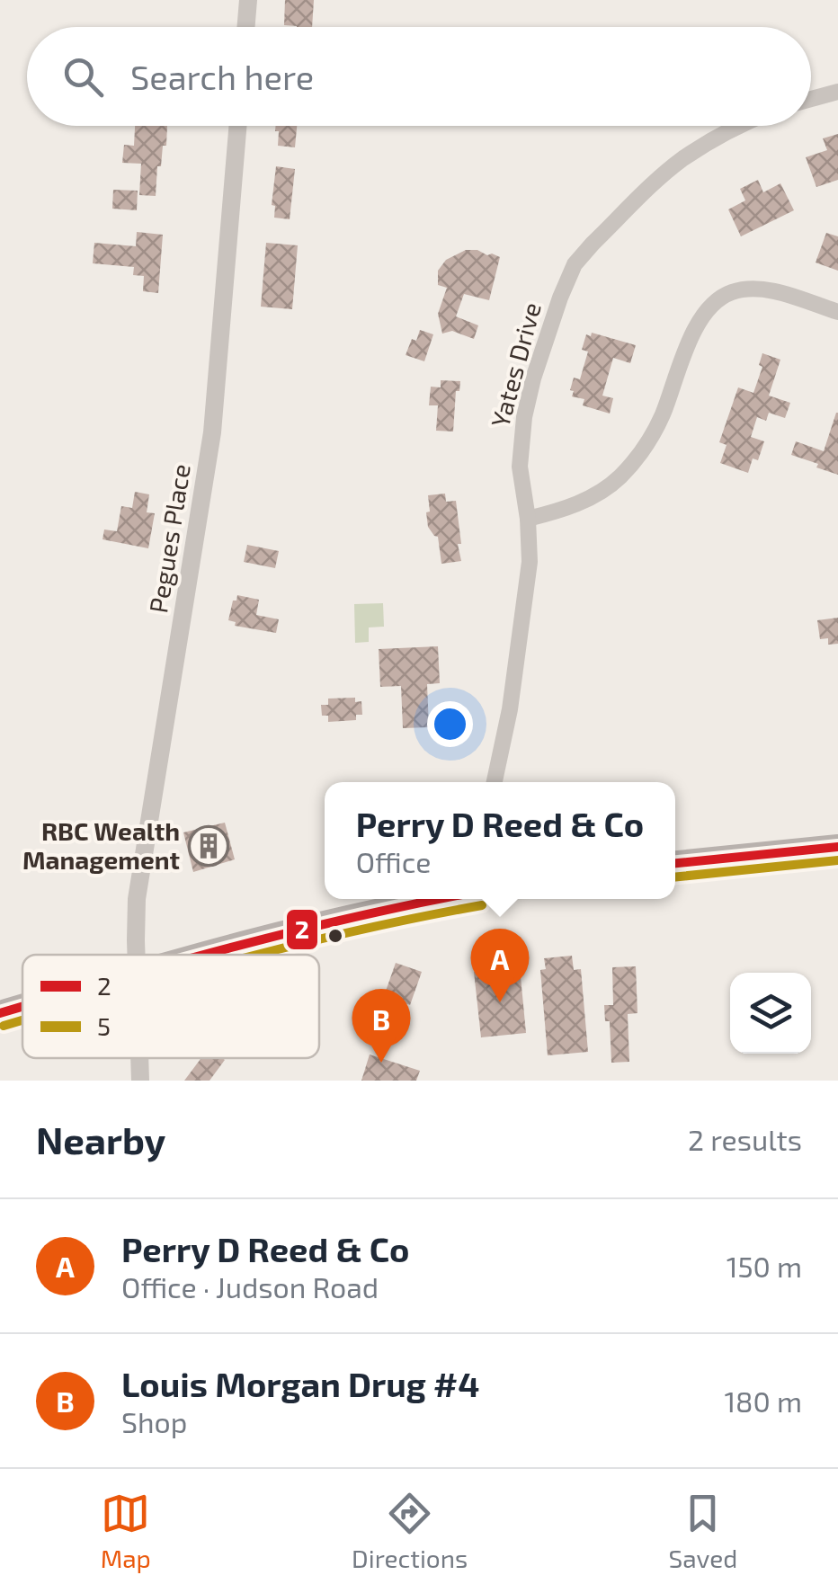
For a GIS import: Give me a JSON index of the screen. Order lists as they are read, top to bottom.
{
  "streets": {
    "street": ["Yates Drive", "Pegues Place"]
  },
  "places": {
    "building": ["RBC Wealth Management"]
  },
  "lines": ["transit line 2", "transit line 5"],
  "legend": ["2", "5"],
  "page": {
    "search": "Search here",
    "popup": ["Perry D Reed & Co", "Office"],
    "pins": ["A", "B"],
    "heading": ["Nearby", "2 results"],
    "list": [
      {
        "mark": "A",
        "name": "Perry D Reed & Co",
        "note": "Office · Judson Road",
        "value": "150 m"
      },
      {
        "mark": "B",
        "name": "Louis Morgan Drug #4",
        "note": "Shop",
        "value": "180 m"
      }
    ],
    "nav": ["Map", "Directions", "Saved"]
  }
}
